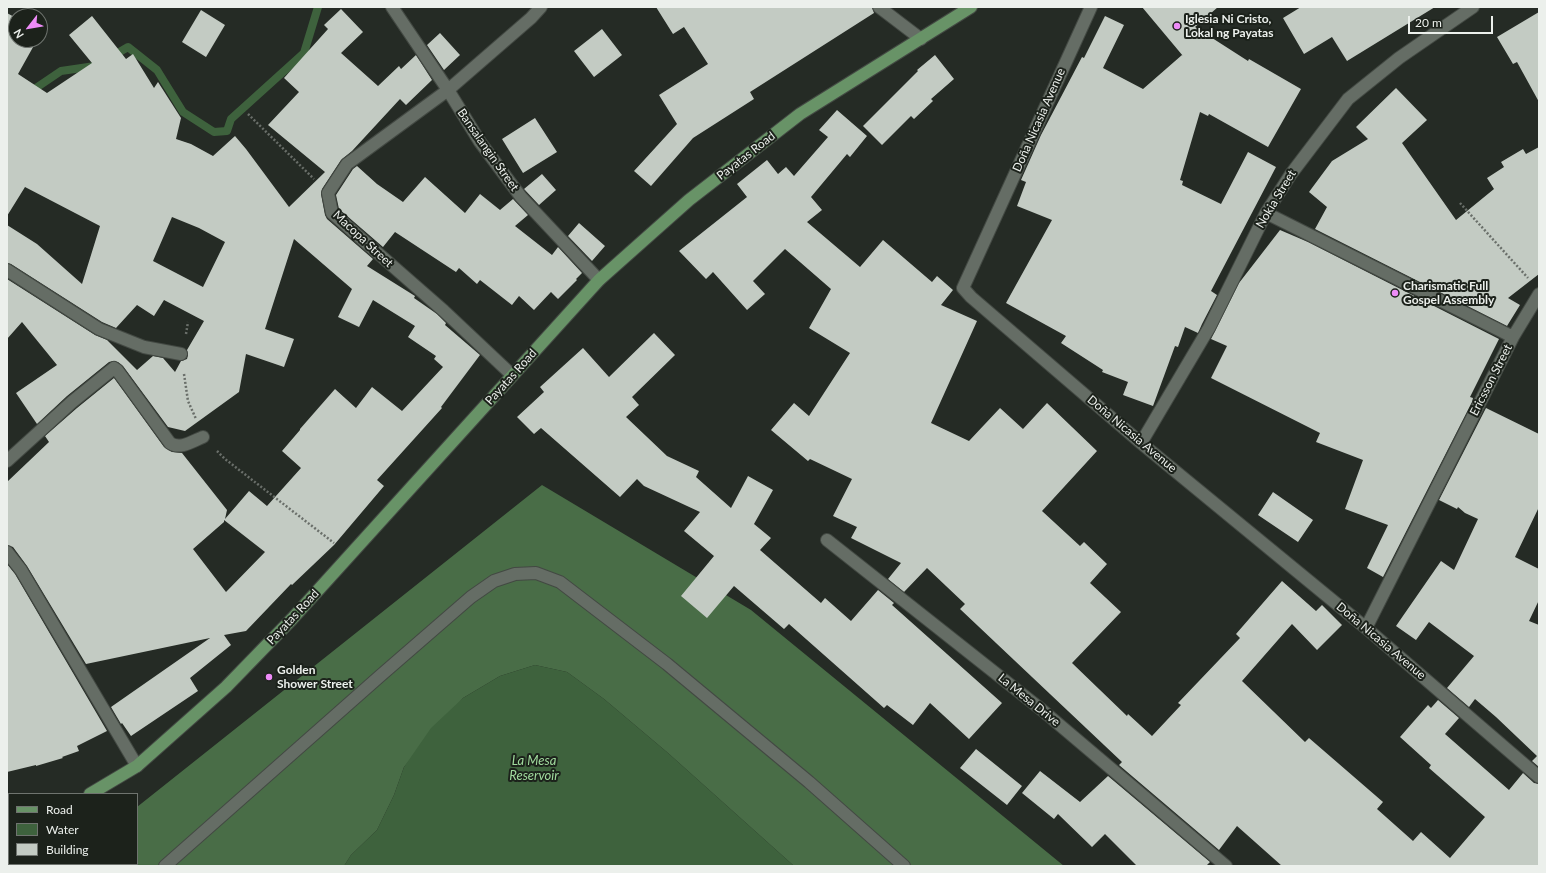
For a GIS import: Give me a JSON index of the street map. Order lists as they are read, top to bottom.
{
  "streets": {
    "main road": ["Payatas Road"],
    "street": [
      "Doña Nicasia Avenue",
      "Bansalangin Street",
      "Nokia Street",
      "Macopa Street",
      "Ericsson Street",
      "La Mesa Drive"
    ]
  },
  "crossings": [
    ["Doña Nicasia Avenue", "Nokia Street"],
    ["Doña Nicasia Avenue", "Ericsson Street"],
    ["Bansalangin Street", "Payatas Road"],
    ["Payatas Road", "Macopa Street"],
    ["Nokia Street", "Ericsson Street"]
  ],
  "water": ["La Mesa Reservoir"],
  "places": ["Iglesia Ni Cristo, Lokal ng Payatas", "Charismatic Full Gospel Assembly", "Golden Shower Street"],
  "legend": ["Road", "Water", "Building"],
  "scale_bar": "20 m",
  "north": "bottom left"
}
